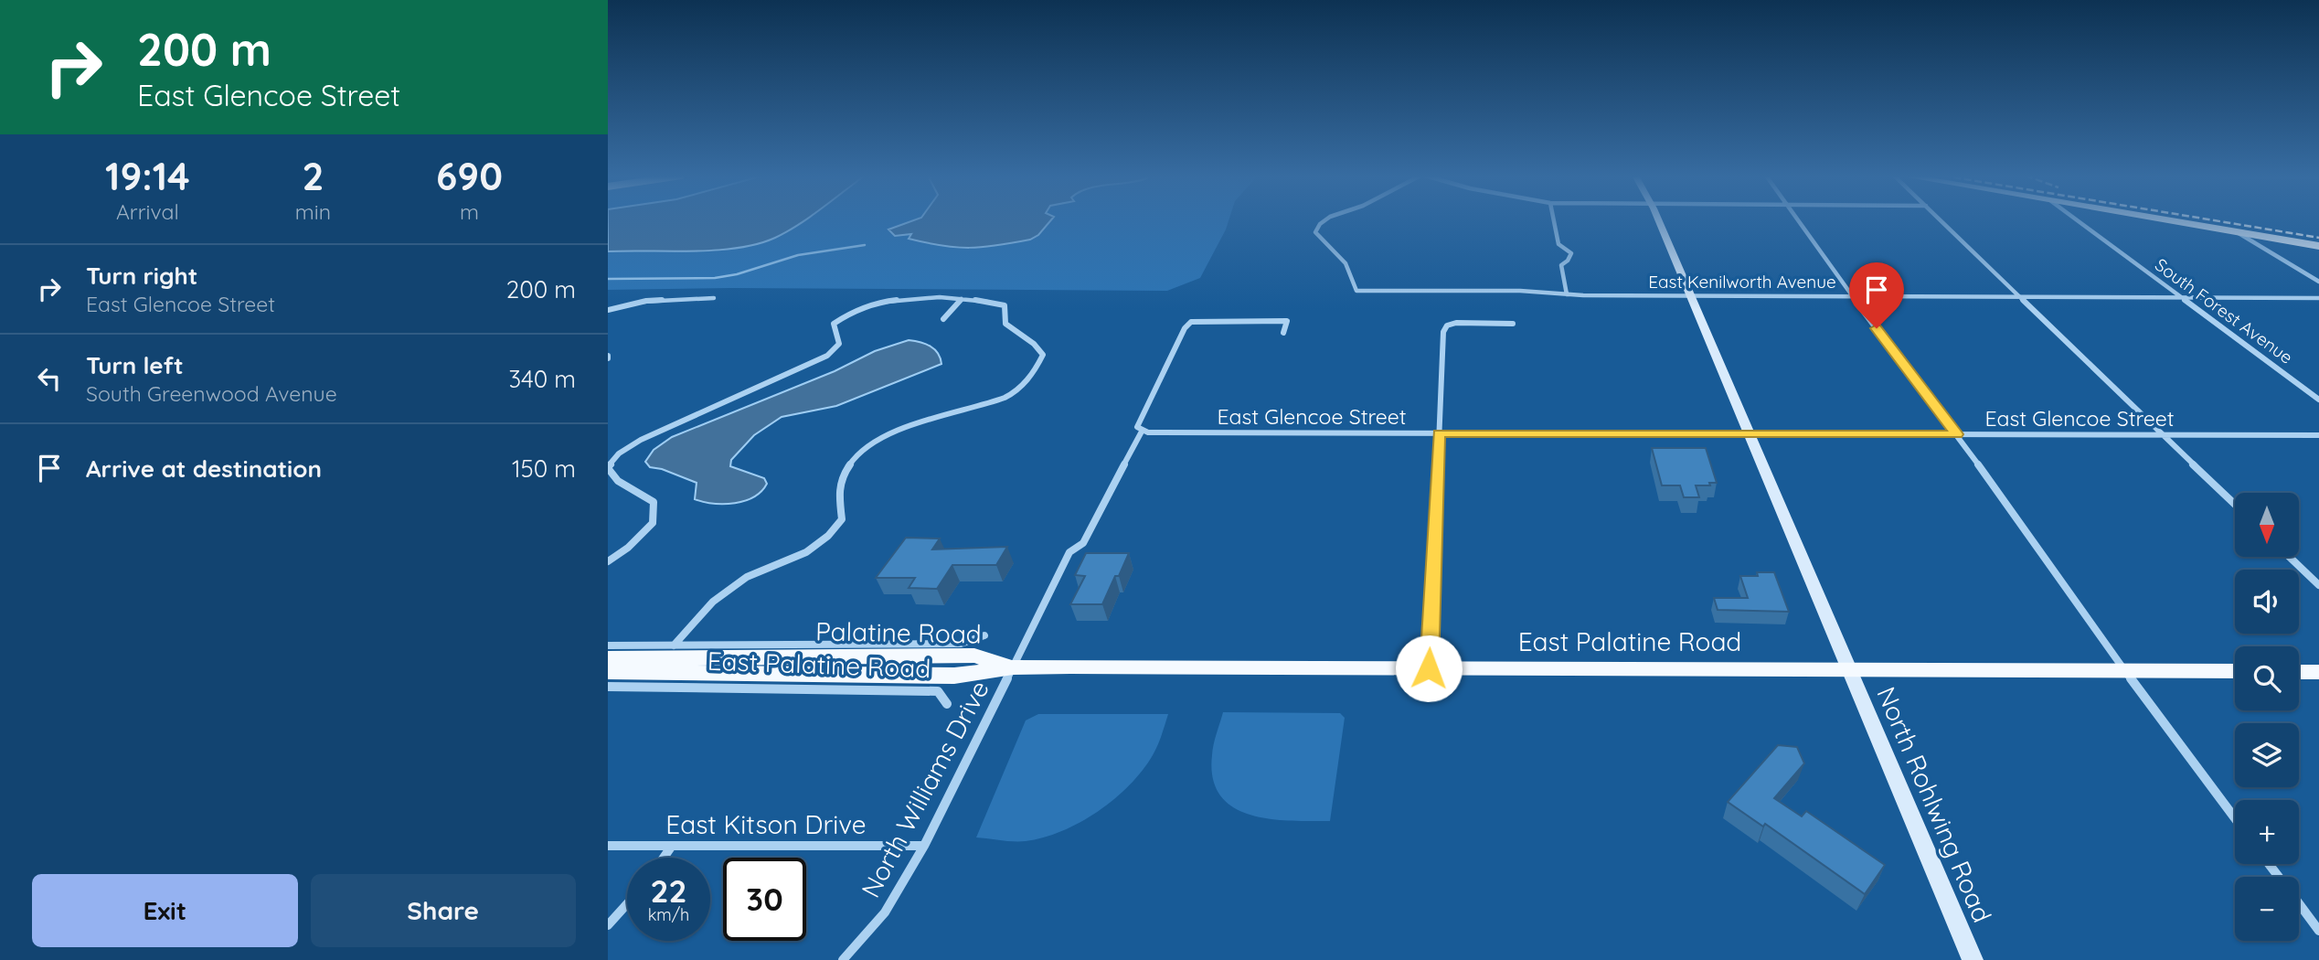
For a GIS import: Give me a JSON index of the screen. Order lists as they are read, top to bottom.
{
  "streets": {
    "main road": ["Palatine Road", "East Palatine Road"],
    "street": [
      "East Kenilworth Avenue",
      "South Forest Avenue",
      "East Glencoe Street",
      "North Williams Drive",
      "North Rohlwing Road",
      "East Kitson Drive"
    ]
  },
  "crossings": [
    ["East Kenilworth Avenue", "South Forest Avenue"],
    ["East Kenilworth Avenue", "North Rohlwing Road"],
    ["East Glencoe Street", "North Williams Drive"],
    ["East Glencoe Street", "North Rohlwing Road"],
    ["Palatine Road", "East Palatine Road"],
    ["Palatine Road", "North Williams Drive"],
    ["East Palatine Road", "North Williams Drive"],
    ["East Palatine Road", "North Rohlwing Road"],
    ["North Williams Drive", "East Kitson Drive"]
  ],
  "north": "bottom",
  "page": {
    "turn": ["200 m", "East Glencoe Street"],
    "eta": [
      "19:14",
      "Arrival",
      "2",
      "min",
      "690",
      "m"
    ],
    "list": [
      {
        "name": "Turn right",
        "note": "East Glencoe Street",
        "value": "200 m"
      },
      {
        "name": "Turn left",
        "note": "South Greenwood Avenue",
        "value": "340 m"
      },
      {
        "name": "Arrive at destination",
        "value": "150 m"
      }
    ],
    "map_buttons": ["+", "−"],
    "speed": "22 km/h",
    "limit": "30",
    "buttons": ["Exit", "Share"]
  }
}
